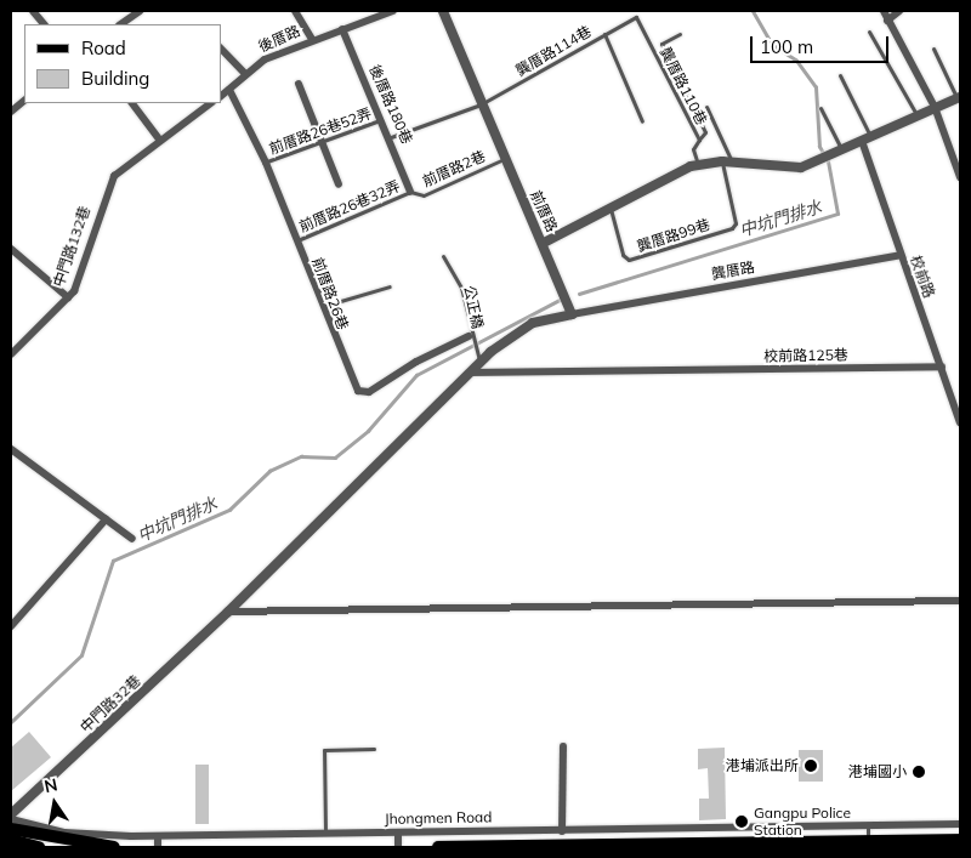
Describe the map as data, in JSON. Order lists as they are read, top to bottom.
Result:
{
  "streets": {
    "main road": ["Jhongmen Road"],
    "street": [
      "後厝路",
      "後厝路180巷",
      "前厝路",
      "中門路132巷",
      "龔厝路",
      "校前路",
      "前厝路26巷",
      "校前路125巷",
      "中門路32巷"
    ],
    "lane": [
      "龔厝路114巷",
      "龔厝路110巷",
      "前厝路26巷52弄",
      "前厝路2巷",
      "前厝路26巷32弄",
      "龔厝路99巷",
      "公正橋"
    ]
  },
  "crossings": [
    ["後厝路", "後厝路180巷"],
    ["後厝路", "前厝路26巷"],
    ["龔厝路114巷", "龔厝路110巷"],
    ["龔厝路114巷", "後厝路180巷"],
    ["龔厝路114巷", "前厝路"],
    ["後厝路180巷", "前厝路26巷52弄"],
    ["後厝路180巷", "前厝路2巷"],
    ["後厝路180巷", "前厝路26巷32弄"],
    ["前厝路26巷52弄", "前厝路26巷"],
    ["前厝路2巷", "前厝路26巷32弄"],
    ["前厝路2巷", "前厝路"],
    ["前厝路26巷32弄", "前厝路26巷"],
    ["前厝路", "龔厝路"],
    ["龔厝路", "校前路"],
    ["校前路", "校前路125巷"],
    ["前厝路26巷", "公正橋"]
  ],
  "water": ["中坑門排水"],
  "places": ["港埔派出所", "港埔國小", "Gangpu Police Station"],
  "legend": ["Road", "Building"],
  "scale_bar": "100 m",
  "north": "top"
}
